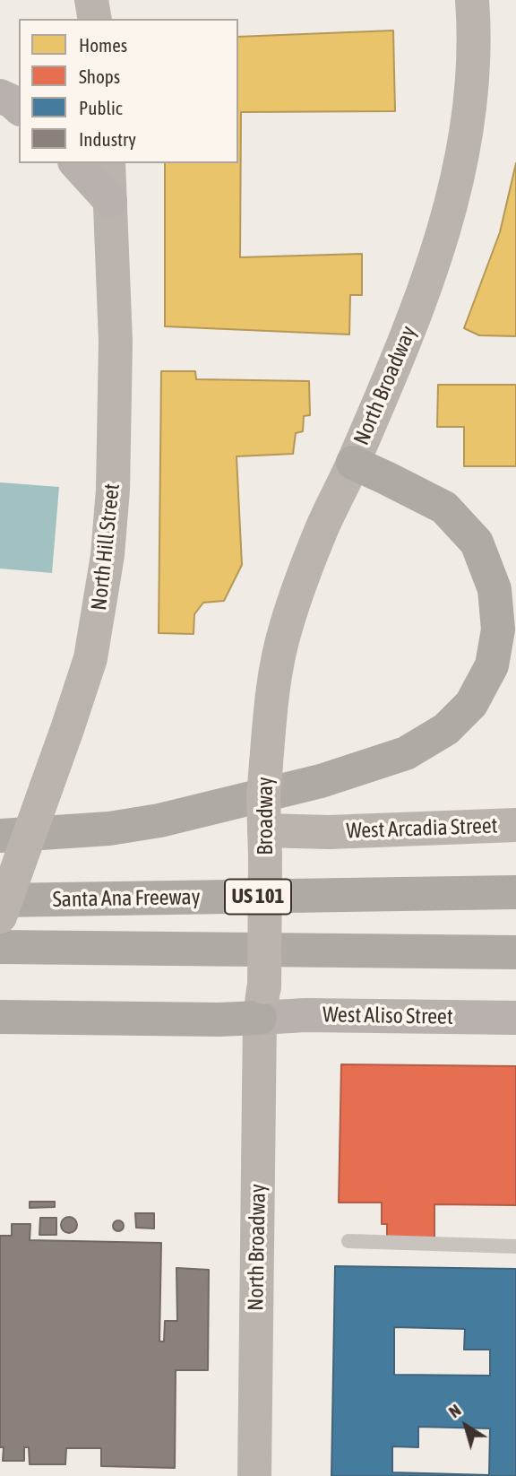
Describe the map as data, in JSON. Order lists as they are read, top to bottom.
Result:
{
  "streets": {
    "highway": ["US 101", "Santa Ana Freeway"],
    "main road": [
      "North Broadway",
      "North Hill Street",
      "Broadway",
      "West Arcadia Street",
      "West Aliso Street"
    ]
  },
  "crossings": [
    ["North Broadway", "Broadway"],
    ["North Broadway", "West Aliso Street"],
    ["Broadway", "West Arcadia Street"],
    ["Broadway", "West Aliso Street"]
  ],
  "legend": [
    "Homes",
    "Shops",
    "Public",
    "Industry"
  ],
  "north": "top left"
}
